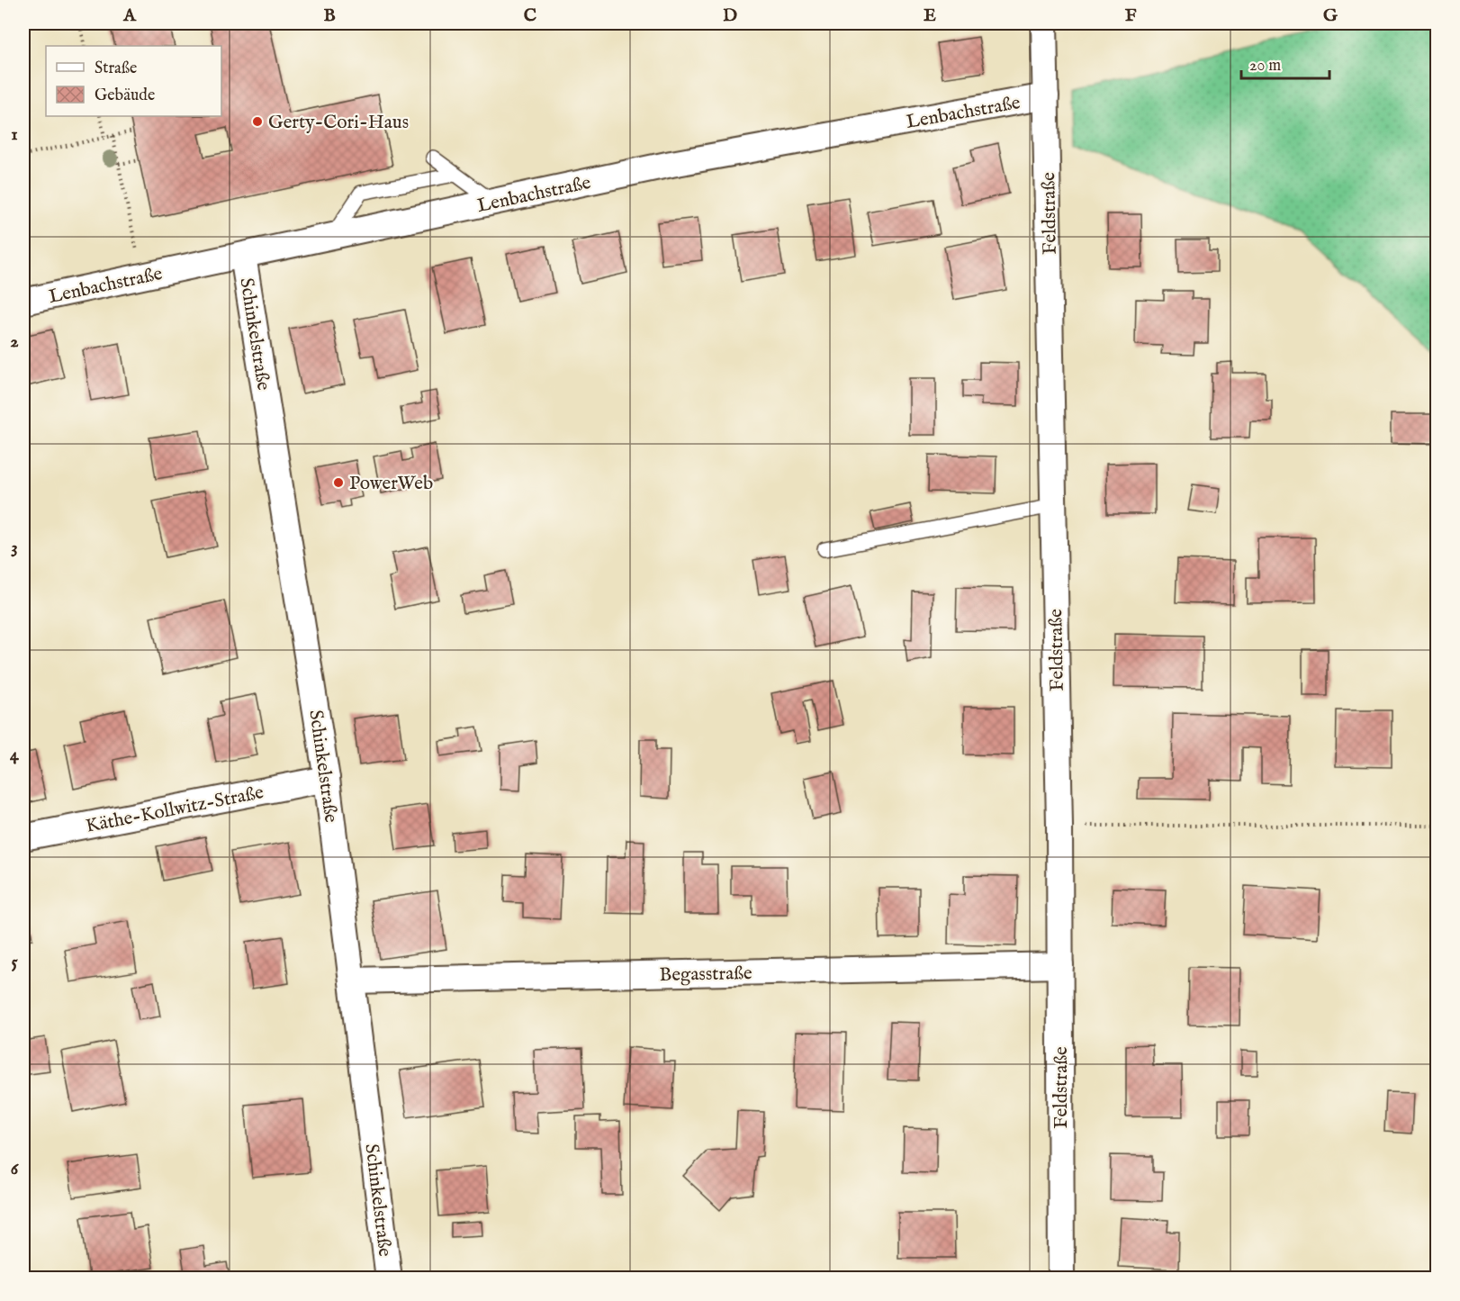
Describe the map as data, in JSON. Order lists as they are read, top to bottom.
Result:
{
  "streets": {
    "street": [
      "Lenbachstraße",
      "Feldstraße",
      "Schinkelstraße",
      "Käthe-Kollwitz-Straße",
      "Begasstraße"
    ]
  },
  "crossings": [
    ["Lenbachstraße", "Feldstraße"],
    ["Lenbachstraße", "Schinkelstraße"],
    ["Feldstraße", "Begasstraße"],
    ["Schinkelstraße", "Käthe-Kollwitz-Straße"],
    ["Schinkelstraße", "Begasstraße"]
  ],
  "places": ["Gerty-Cori-Haus", "PowerWeb"],
  "legend": ["Straße", "Gebäude"],
  "scale_bar": "20 m",
  "grid": {
    "columns": [
      "A",
      "B",
      "C",
      "D",
      "E",
      "F",
      "G"
    ],
    "rows": [
      "1",
      "2",
      "3",
      "4",
      "5",
      "6"
    ]
  }
}
